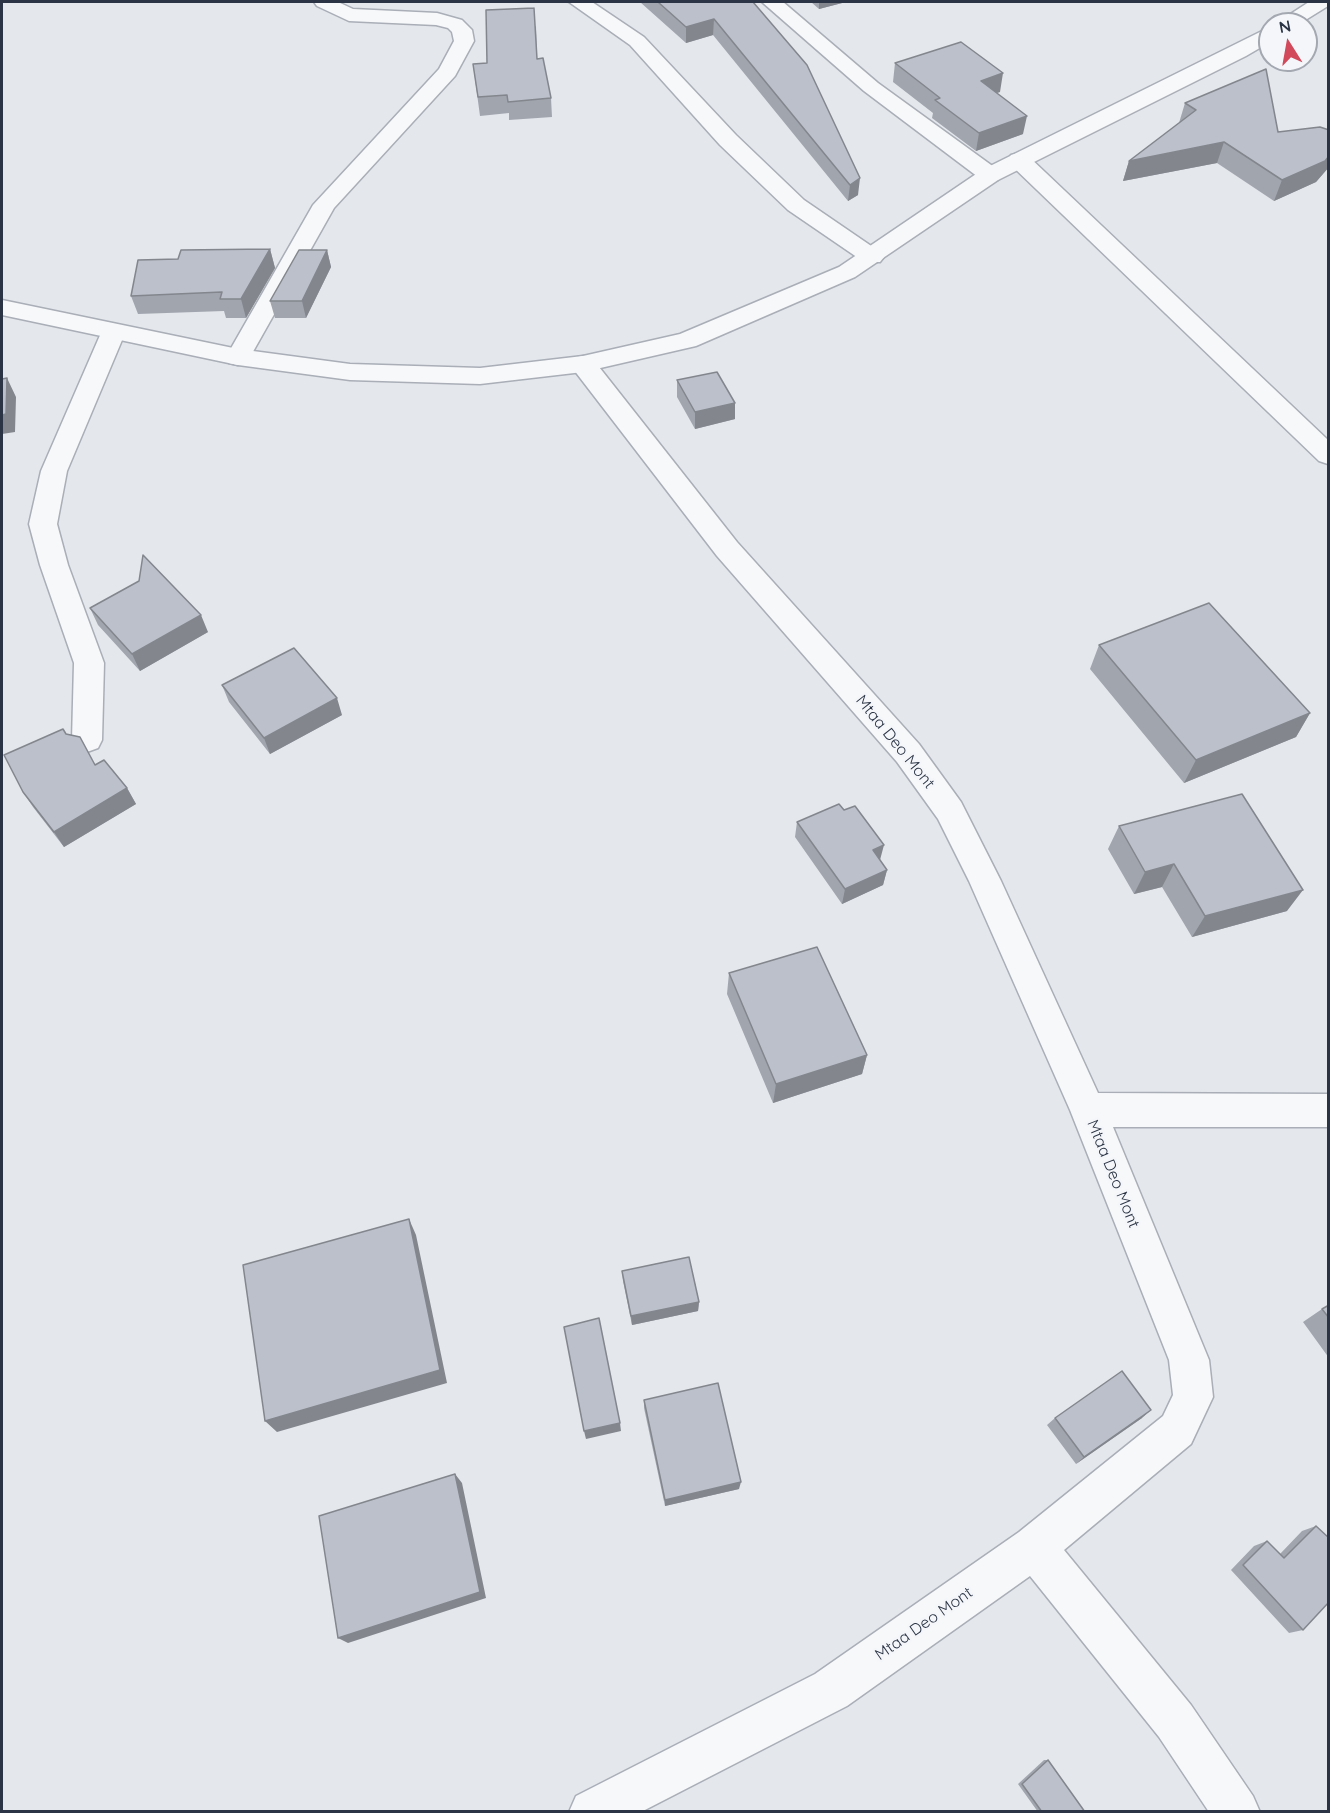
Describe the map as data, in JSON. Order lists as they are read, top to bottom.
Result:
{
  "streets": {
    "street": ["Mtaa Deo Mont"]
  },
  "north": "top"
}
